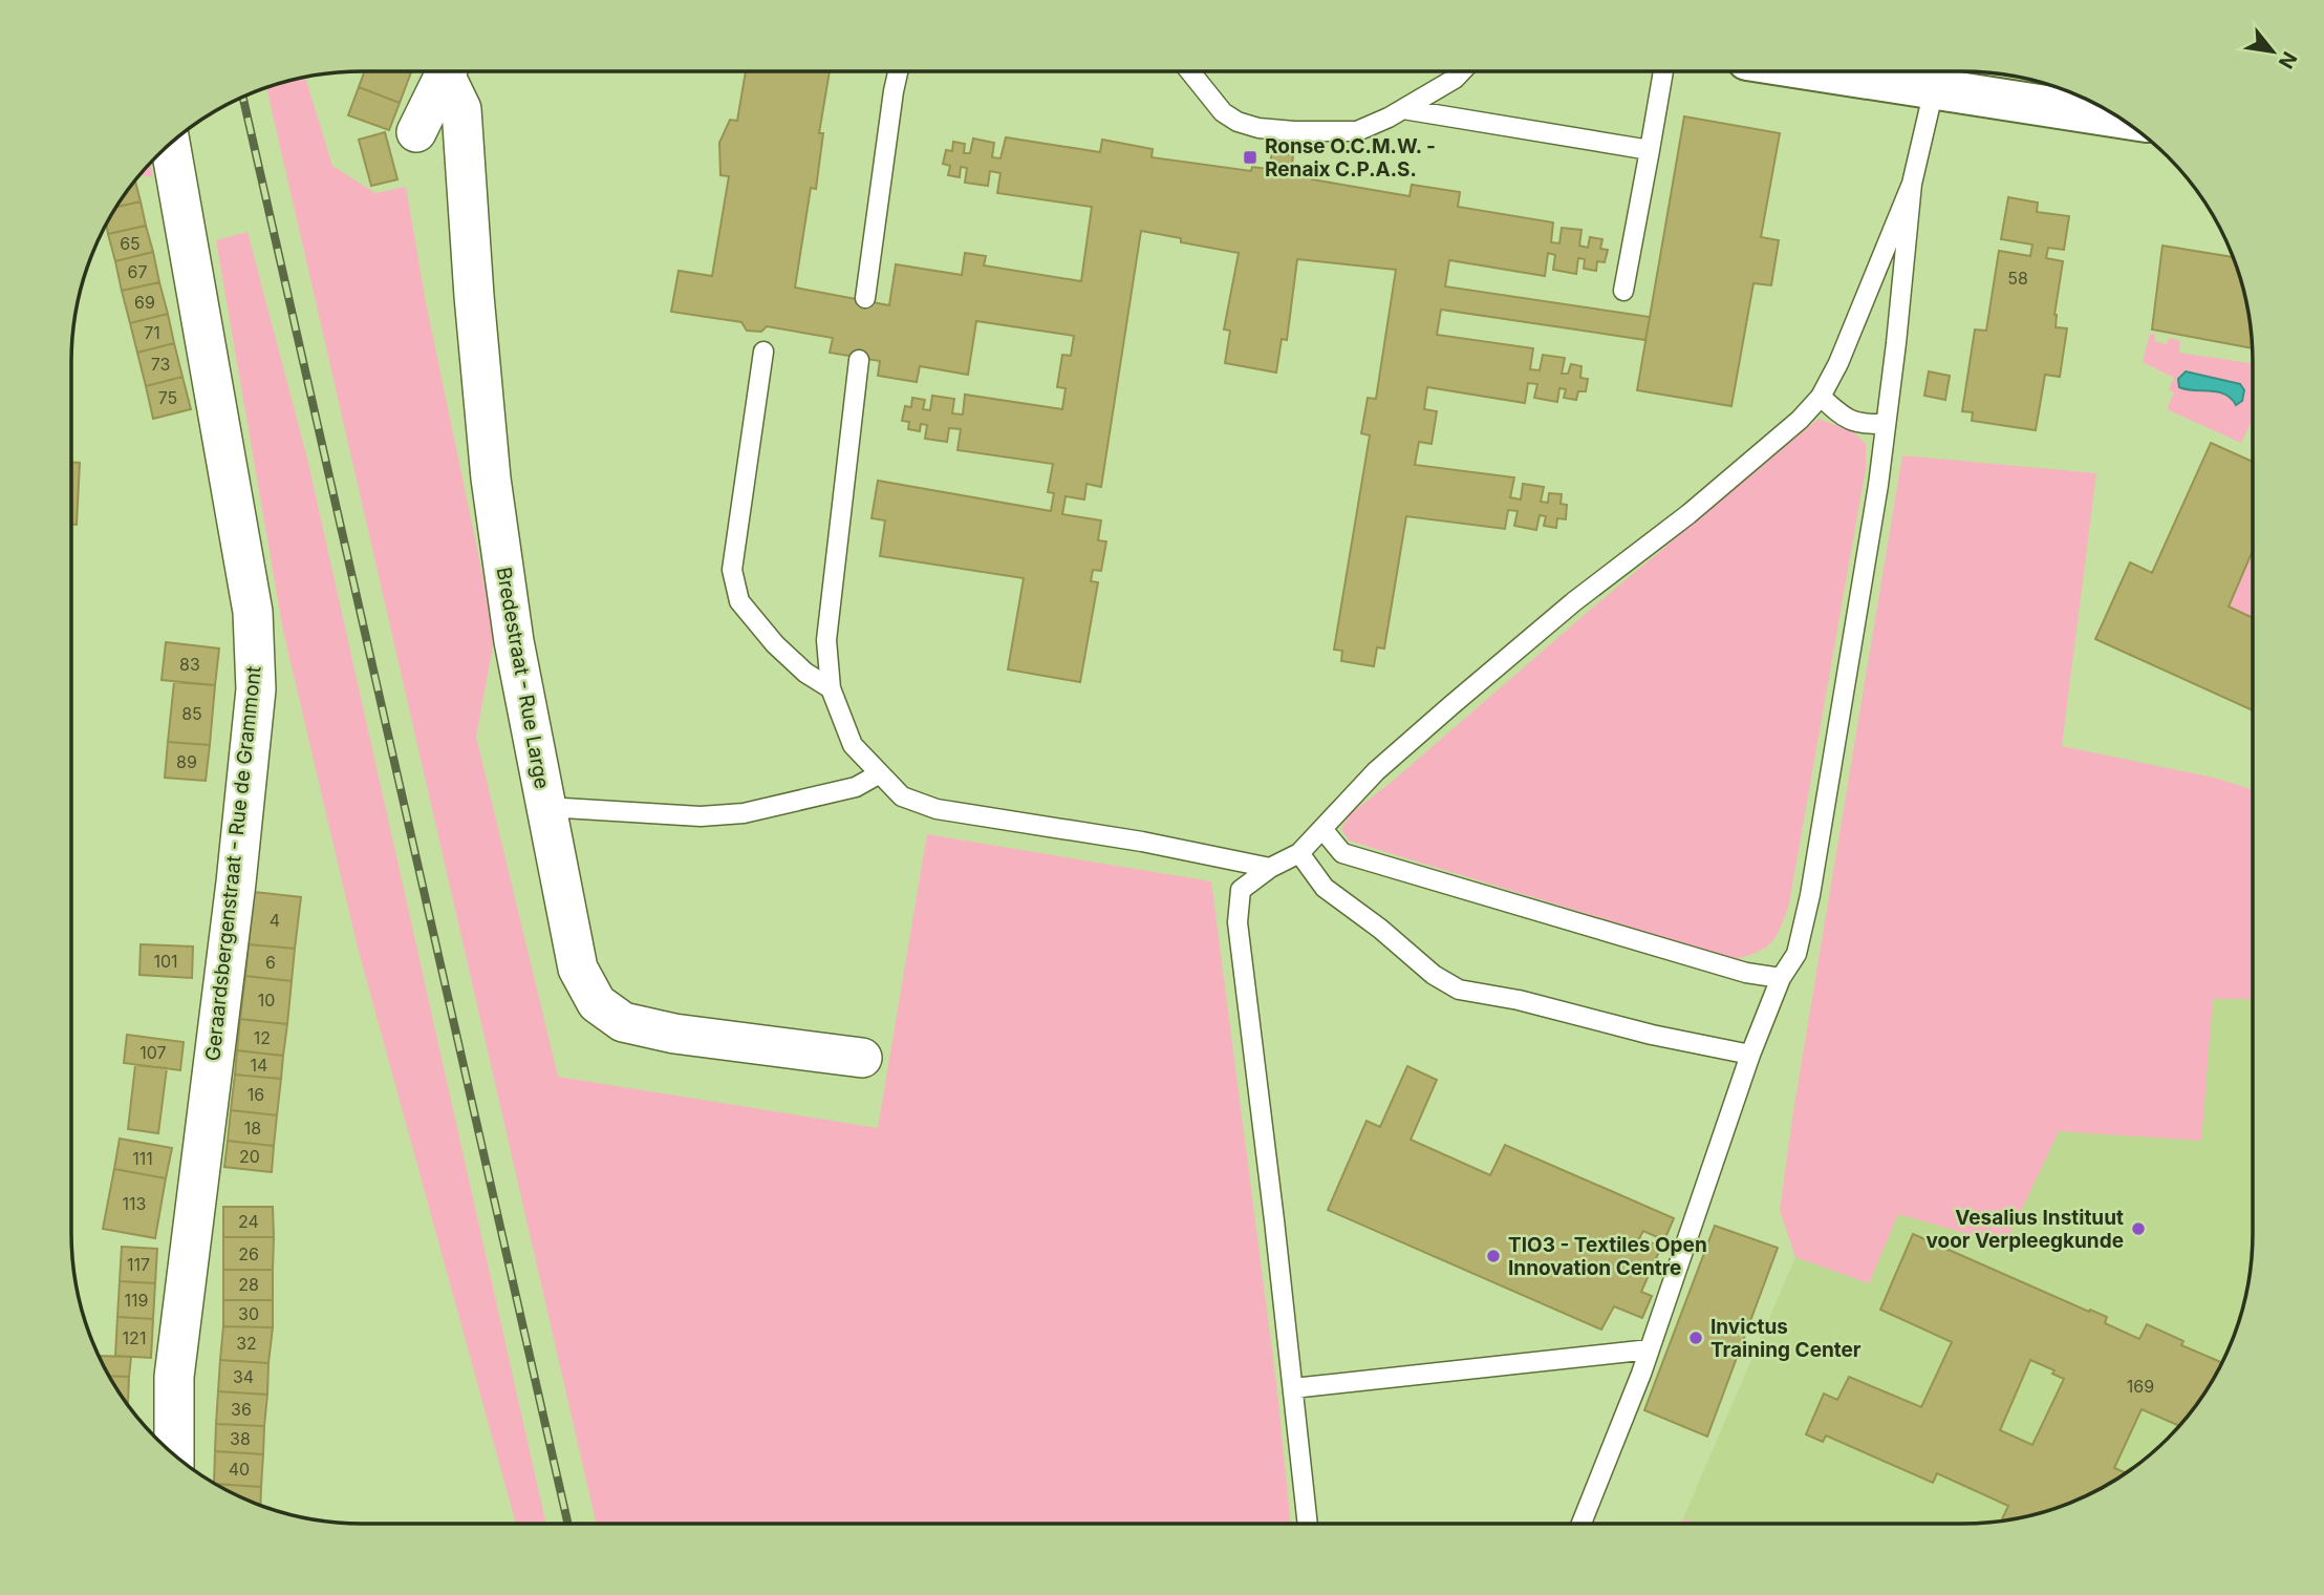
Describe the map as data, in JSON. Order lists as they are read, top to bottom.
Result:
{
  "streets": {
    "street": ["Bredestraat - Rue Large", "Geraardsbergenstraat - Rue de Grammont"]
  },
  "places": {
    "transit": ["Ronse O.C.M.W. - Renaix C.P.A.S."],
    "other": ["Vesalius Instituut voor Verpleegkunde", "TIO3 - Textiles Open Innovation Centre", "Invictus Training Center"]
  },
  "house_numbers": [
    "65",
    "67",
    "58",
    "69",
    "71",
    "73",
    "75",
    "83",
    "85",
    "89",
    "4",
    "101",
    "6",
    "10",
    "12",
    "107",
    "14",
    "16",
    "18",
    "20",
    "111",
    "113",
    "24",
    "26",
    "117",
    "28",
    "119",
    "30",
    "121",
    "32",
    "34",
    "169",
    "36",
    "38",
    "40"
  ],
  "north": "bottom right"
}
